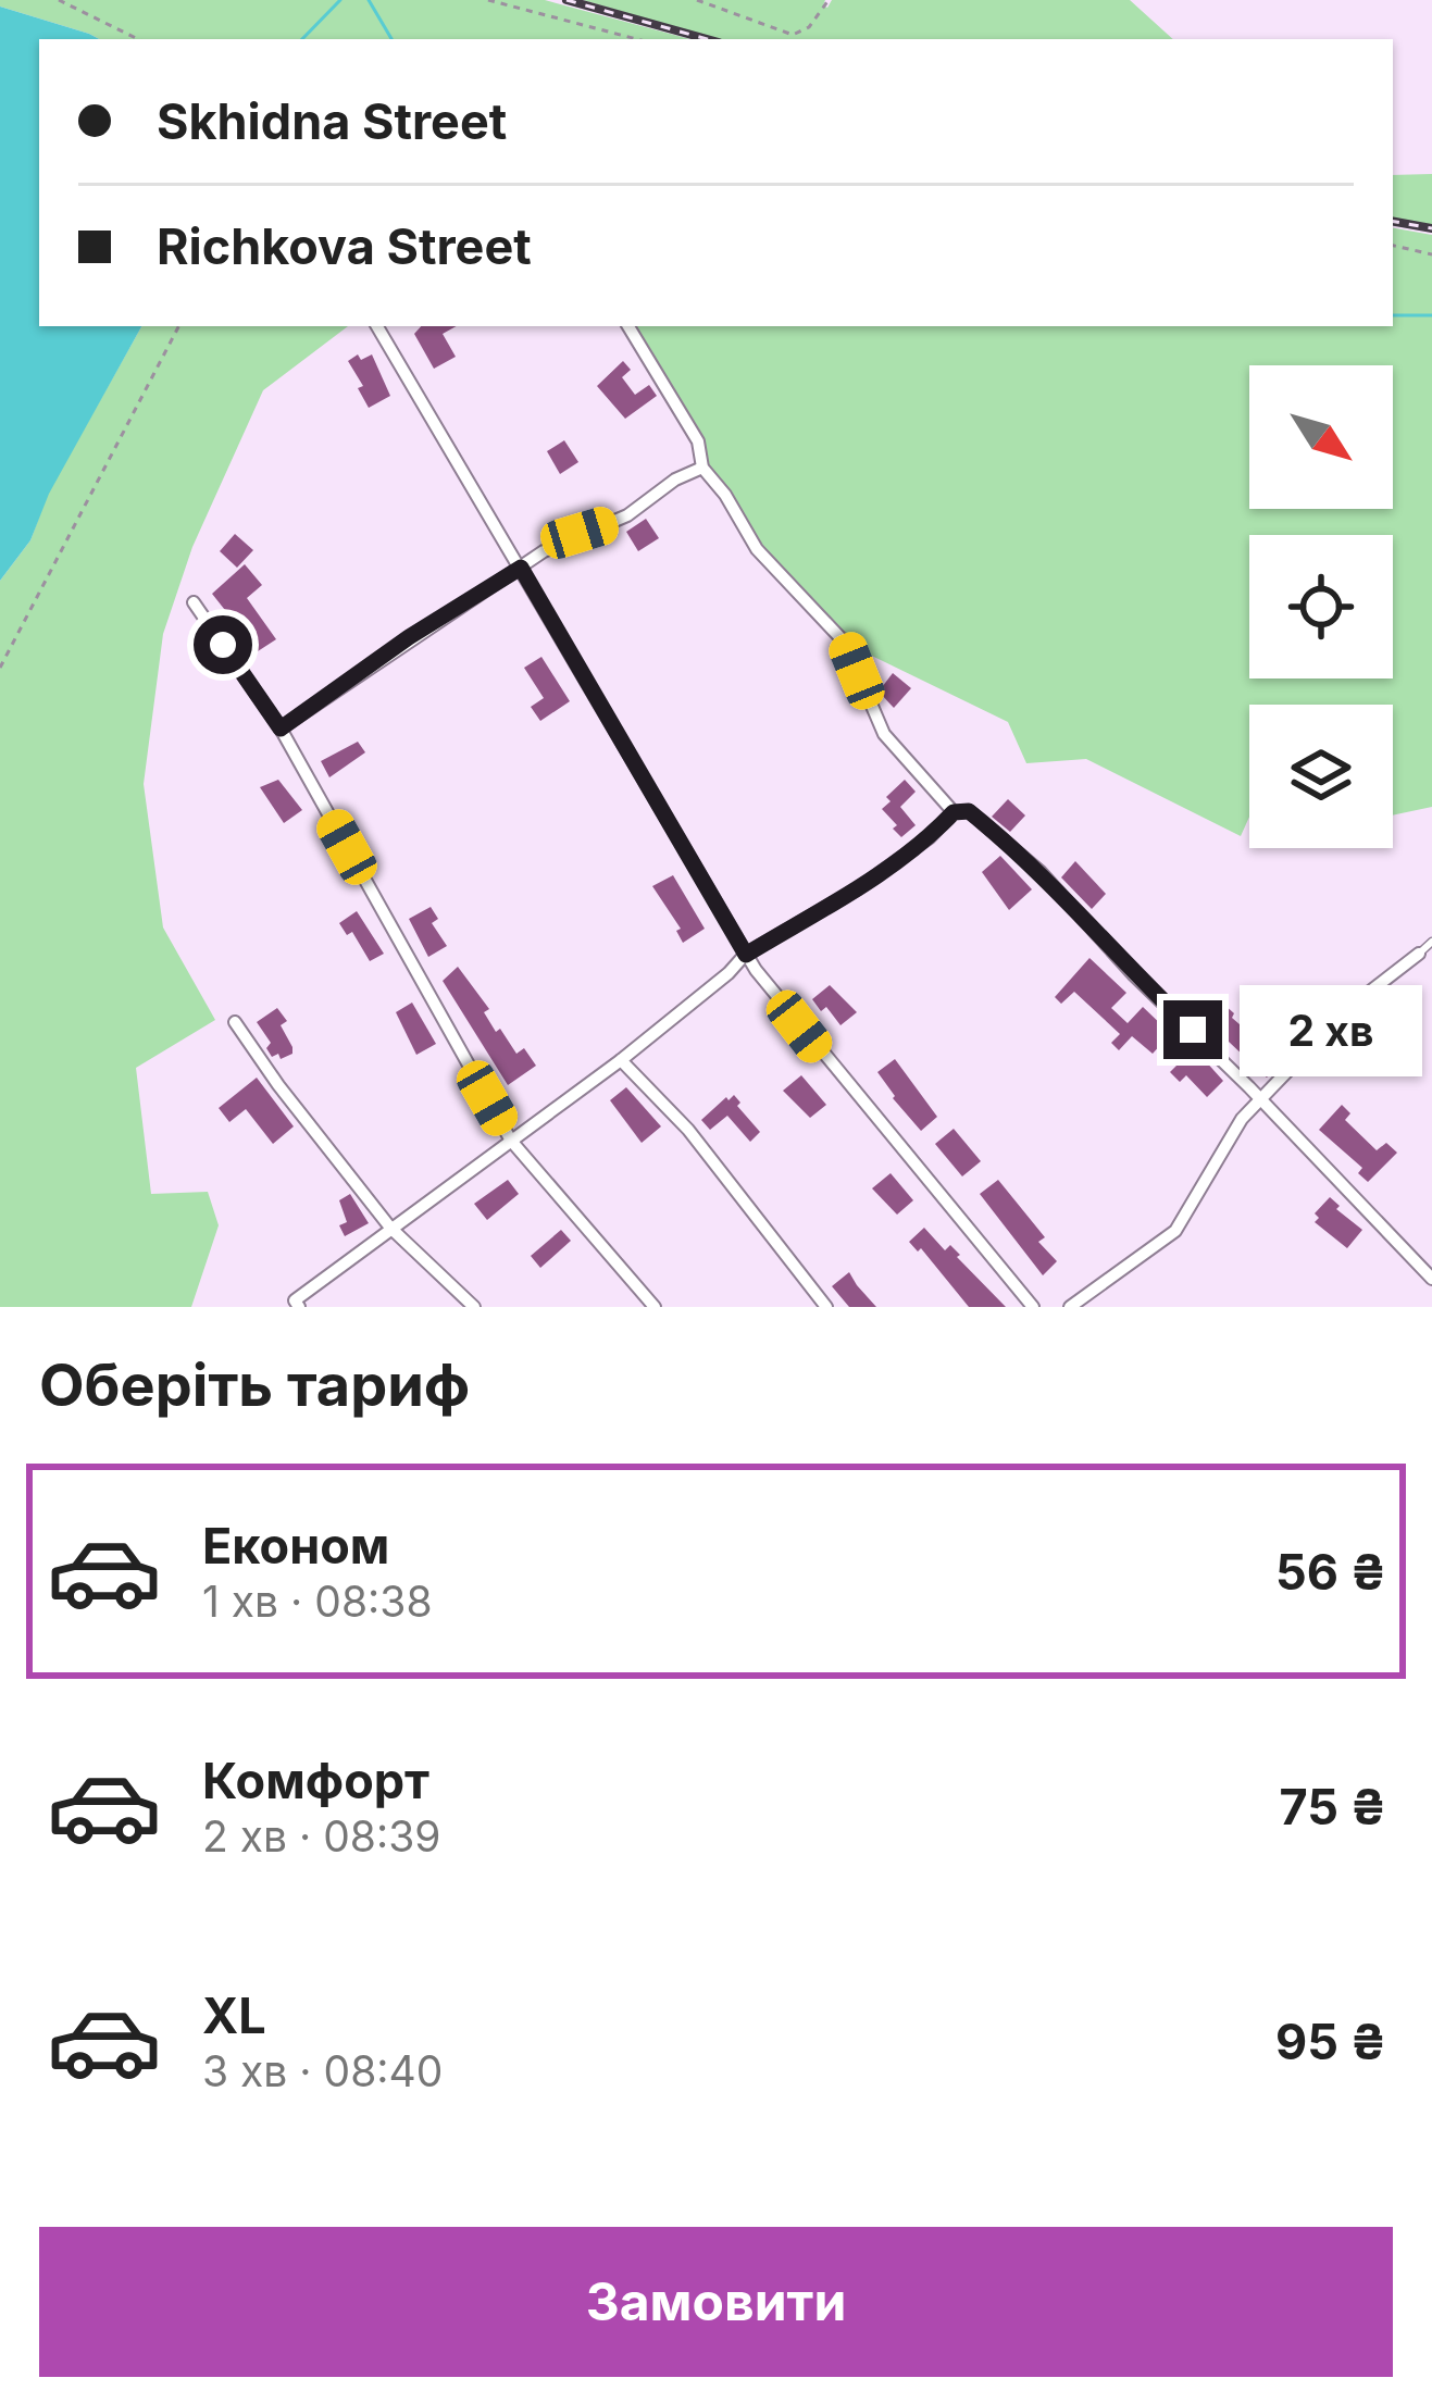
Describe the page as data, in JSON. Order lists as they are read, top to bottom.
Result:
{
  "north": "bottom right",
  "page": {
    "banner": ["Skhidna Street", "Richkova Street"],
    "bubble": "2 хв",
    "heading": "Оберіть тариф",
    "list": [
      {
        "name": "Економ",
        "note": "1 хв · 08:38",
        "value": "56 ₴"
      },
      {
        "name": "Комфорт",
        "note": "2 хв · 08:39",
        "value": "75 ₴"
      },
      {
        "name": "XL",
        "note": "3 хв · 08:40",
        "value": "95 ₴"
      }
    ],
    "buttons": "Замовити"
  }
}
